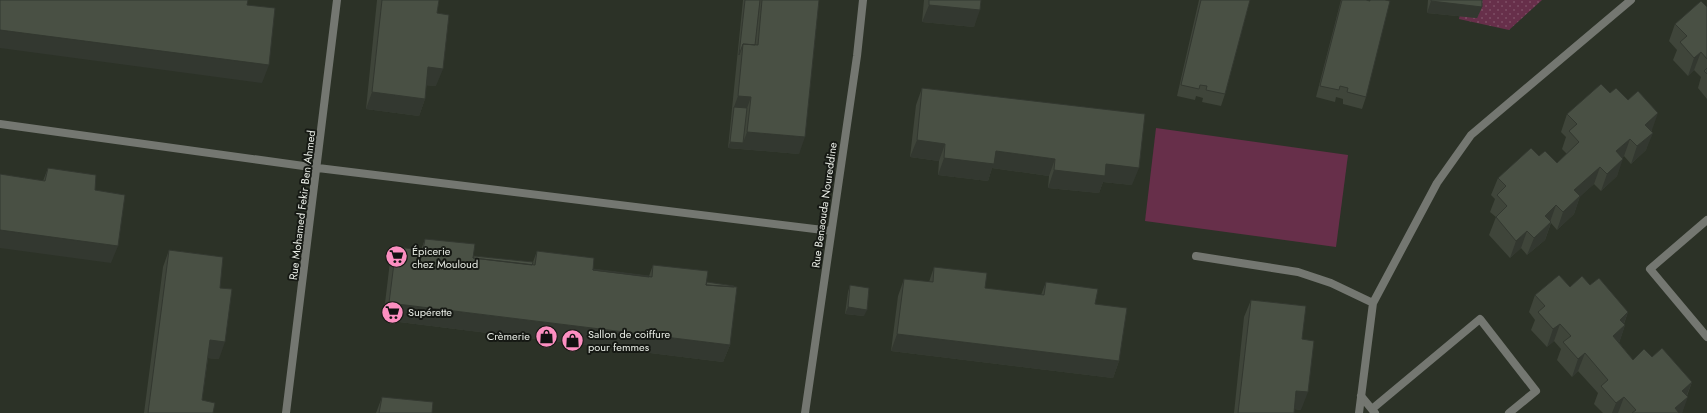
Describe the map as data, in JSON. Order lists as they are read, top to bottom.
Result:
{
  "streets": {
    "street": ["Rue Mohamed Fekir Ben Ahmed", "Rue Benaouda Noureddine"]
  },
  "places": {
    "supermarket": ["Épicerie chez Mouloud", "Supérette"],
    "shop": ["Crèmerie", "Sallon de coiffure pour femmes"]
  }
}
